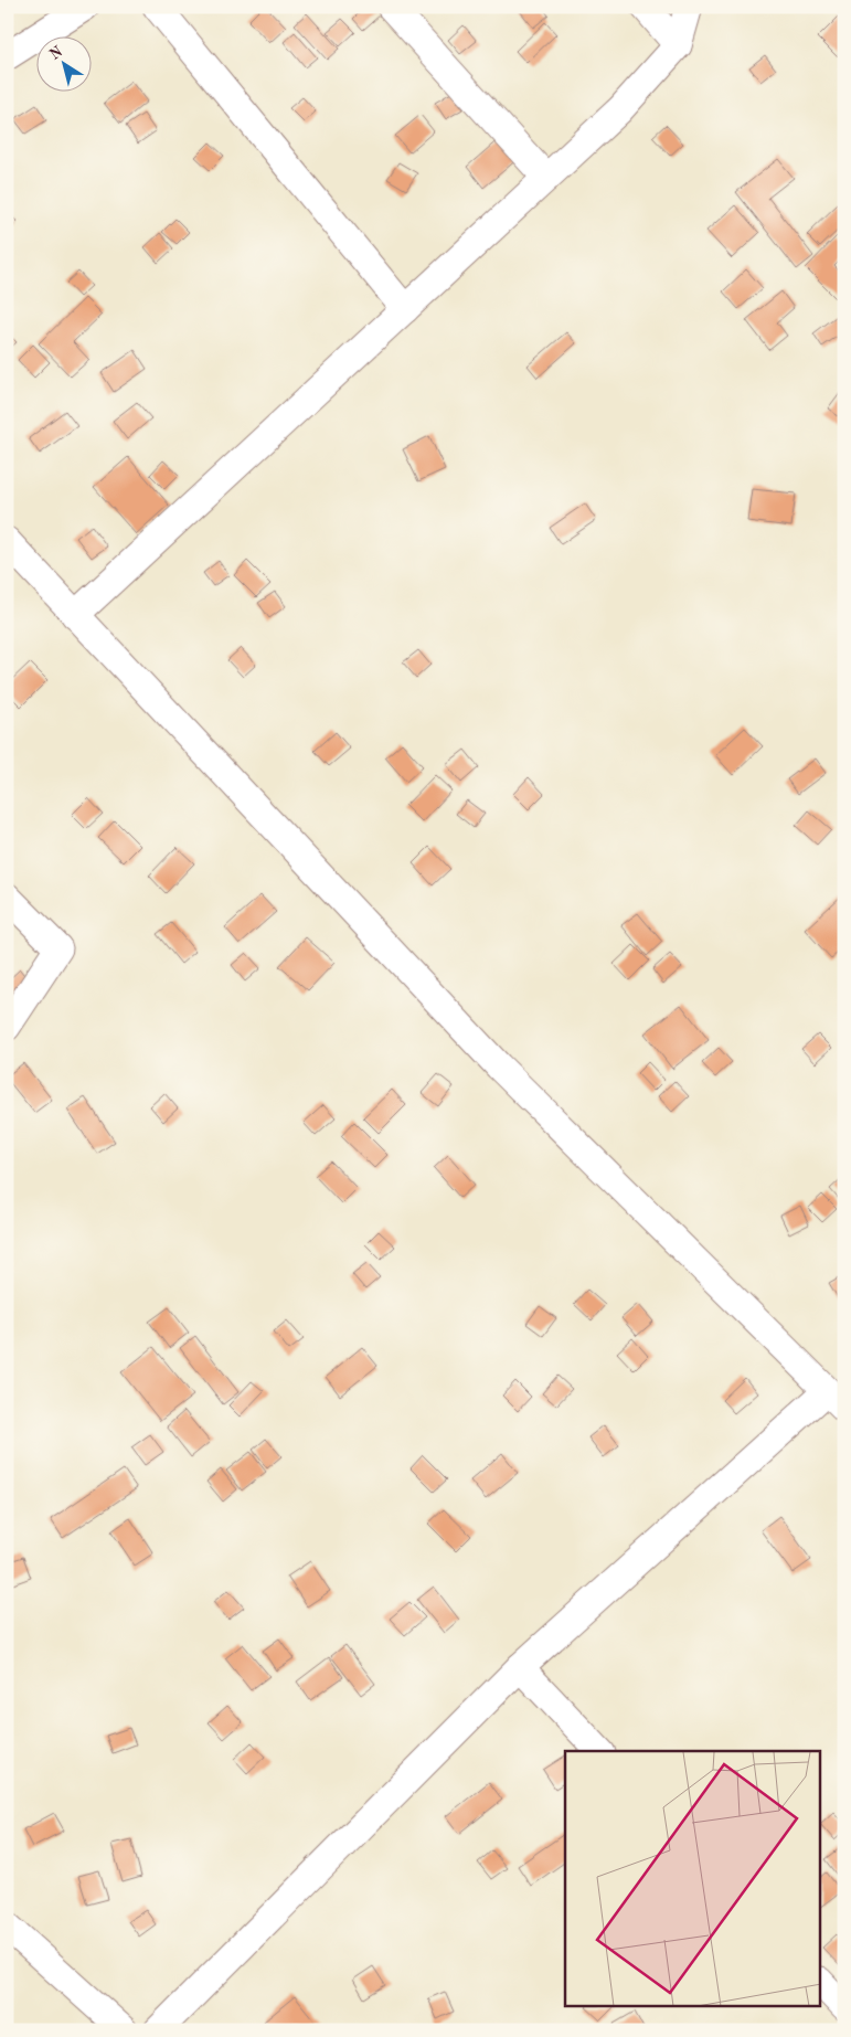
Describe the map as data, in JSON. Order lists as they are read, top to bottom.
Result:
{
  "north": "top left"
}
